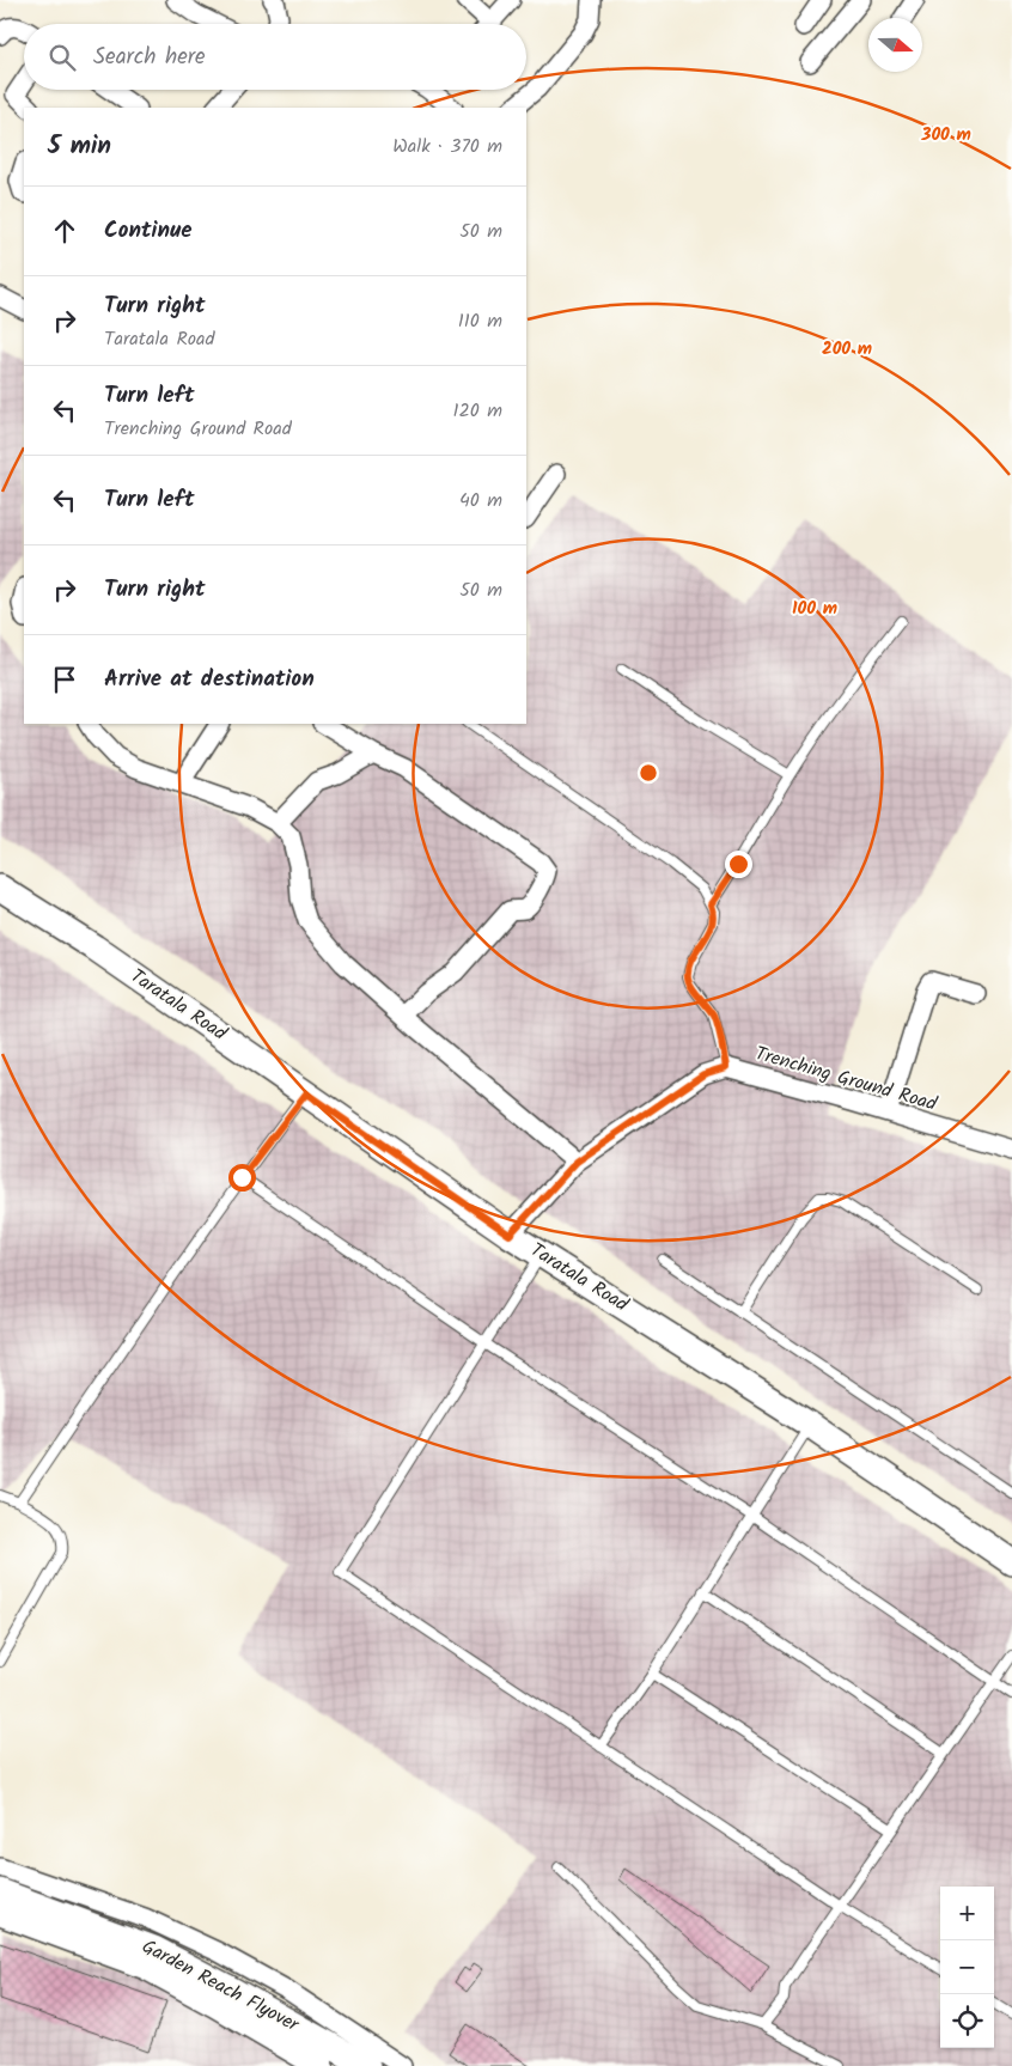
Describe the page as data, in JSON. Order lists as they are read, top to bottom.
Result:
{
  "streets": {
    "street": ["Taratala Road", "Trenching Ground Road", "Garden Reach Flyover"]
  },
  "crossings": [
    ["Taratala Road", "Trenching Ground Road"]
  ],
  "north": "right",
  "page": {
    "search": "Search here",
    "heading": ["5 min", "Walk · 370 m"],
    "list": [
      ["Continue", "50 m"],
      ["Turn right", "Taratala Road", "110 m"],
      ["Turn left", "Trenching Ground Road", "120 m"],
      ["Turn left", "40 m"],
      ["Turn right", "50 m"],
      "Arrive at destination"
    ],
    "map_buttons": ["+", "−"]
  },
  "rings": ["300 m", "200 m", "100 m"]
}
